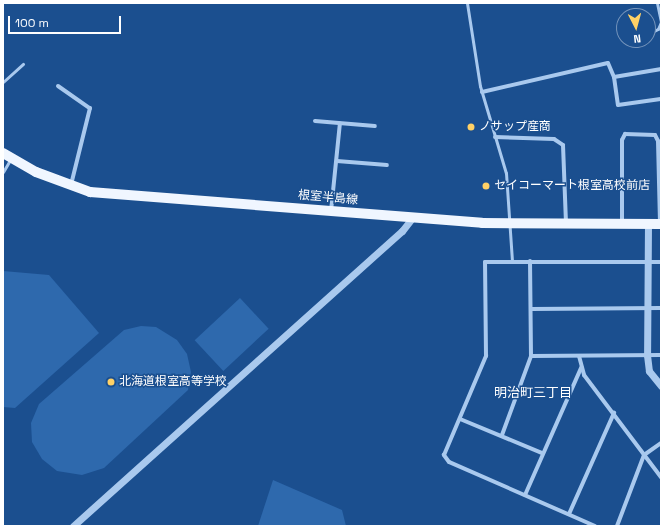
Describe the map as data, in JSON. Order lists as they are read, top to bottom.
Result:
{
  "streets": {
    "main road": ["根室半島線"]
  },
  "districts": ["明治町三丁目"],
  "places": ["ノサップ産商", "セイコーマート根室高校前店", "北海道根室高等学校"],
  "scale_bar": "100 m",
  "north": "bottom"
}
